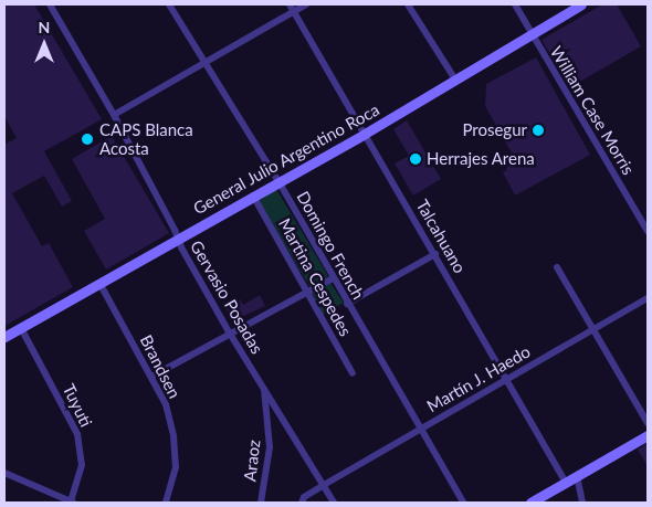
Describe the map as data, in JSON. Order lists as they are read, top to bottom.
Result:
{
  "streets": {
    "street": [
      "William Case Morris",
      "General Julio Argentino Roca",
      "Talcahuano",
      "Domingo French",
      "Martina Cespedes",
      "Gervasio Posadas",
      "Brandsen",
      "Martín J. Haedo",
      "Tuyuti",
      "Araoz"
    ]
  },
  "crossings": [
    ["William Case Morris", "General Julio Argentino Roca"],
    ["General Julio Argentino Roca", "Talcahuano"],
    ["General Julio Argentino Roca", "Domingo French"],
    ["General Julio Argentino Roca", "Martina Cespedes"],
    ["General Julio Argentino Roca", "Gervasio Posadas"],
    ["General Julio Argentino Roca", "Brandsen"],
    ["General Julio Argentino Roca", "Tuyuti"],
    ["Talcahuano", "Martín J. Haedo"],
    ["Domingo French", "Martín J. Haedo"],
    ["Gervasio Posadas", "Martín J. Haedo"],
    ["Gervasio Posadas", "Araoz"]
  ],
  "places": ["Prosegur", "CAPS Blanca Acosta", "Herrajes Arena"],
  "north": "top"
}
